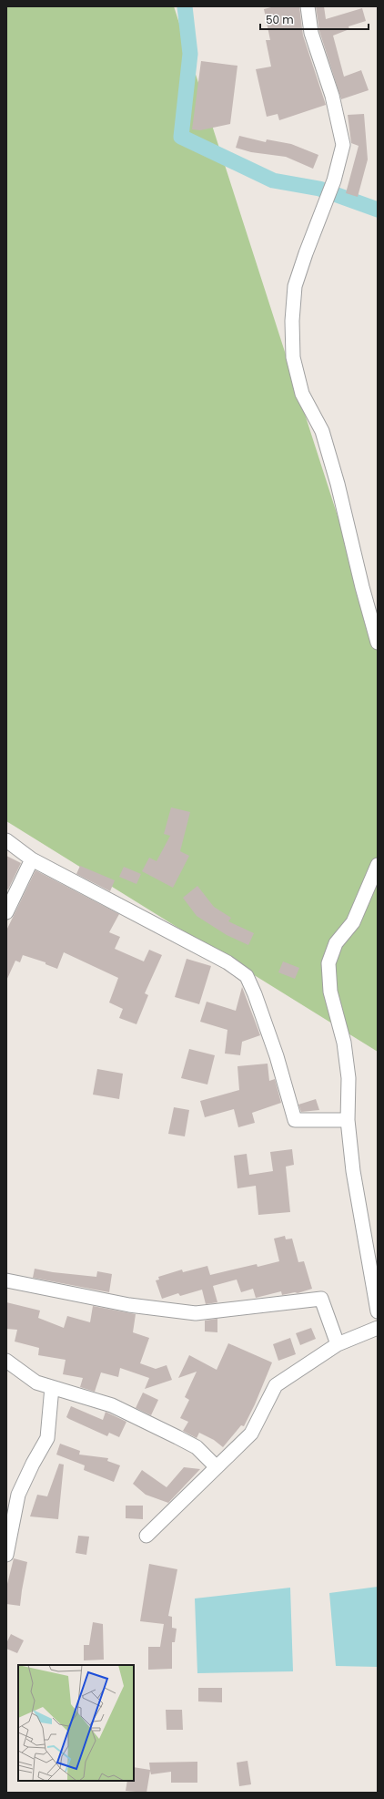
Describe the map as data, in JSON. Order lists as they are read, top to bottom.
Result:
{
  "scale_bar": "50 m"
}
